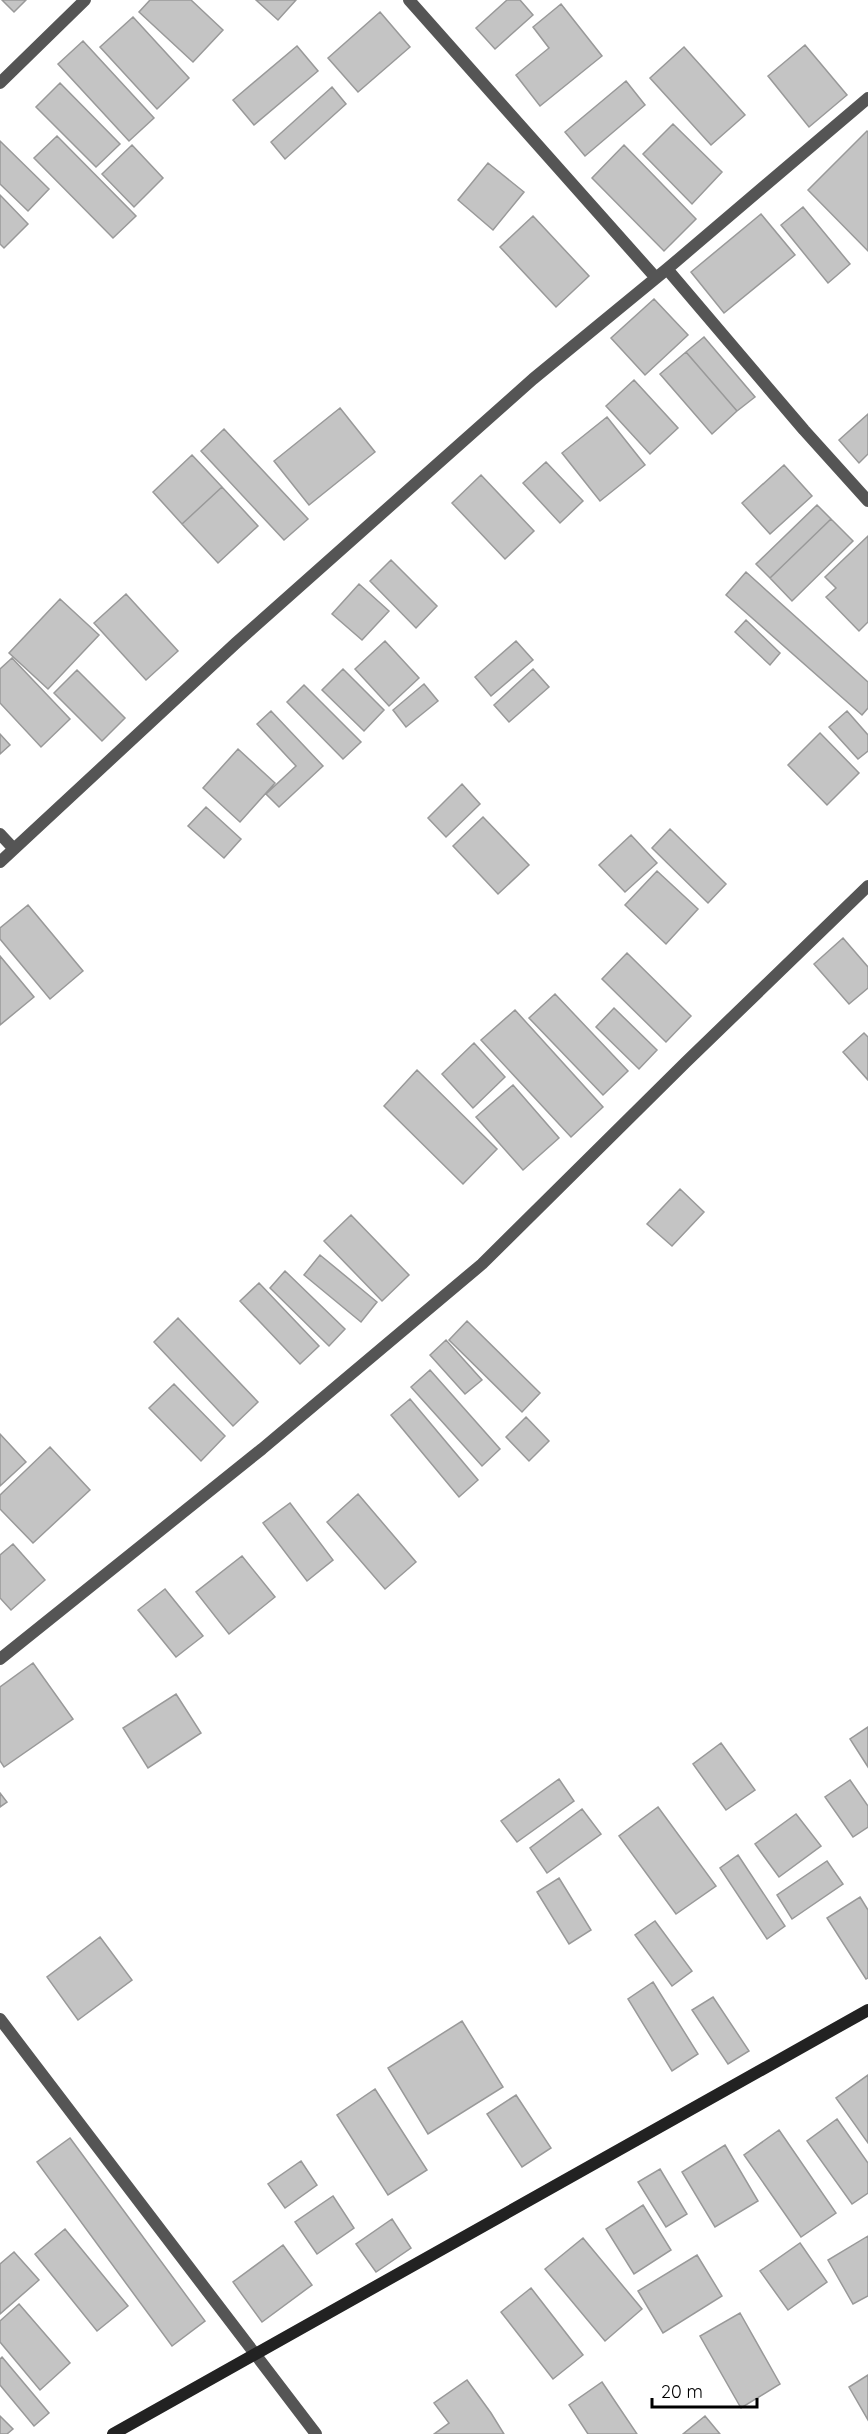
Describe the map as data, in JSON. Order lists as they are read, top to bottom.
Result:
{
  "scale_bar": "20 m"
}
